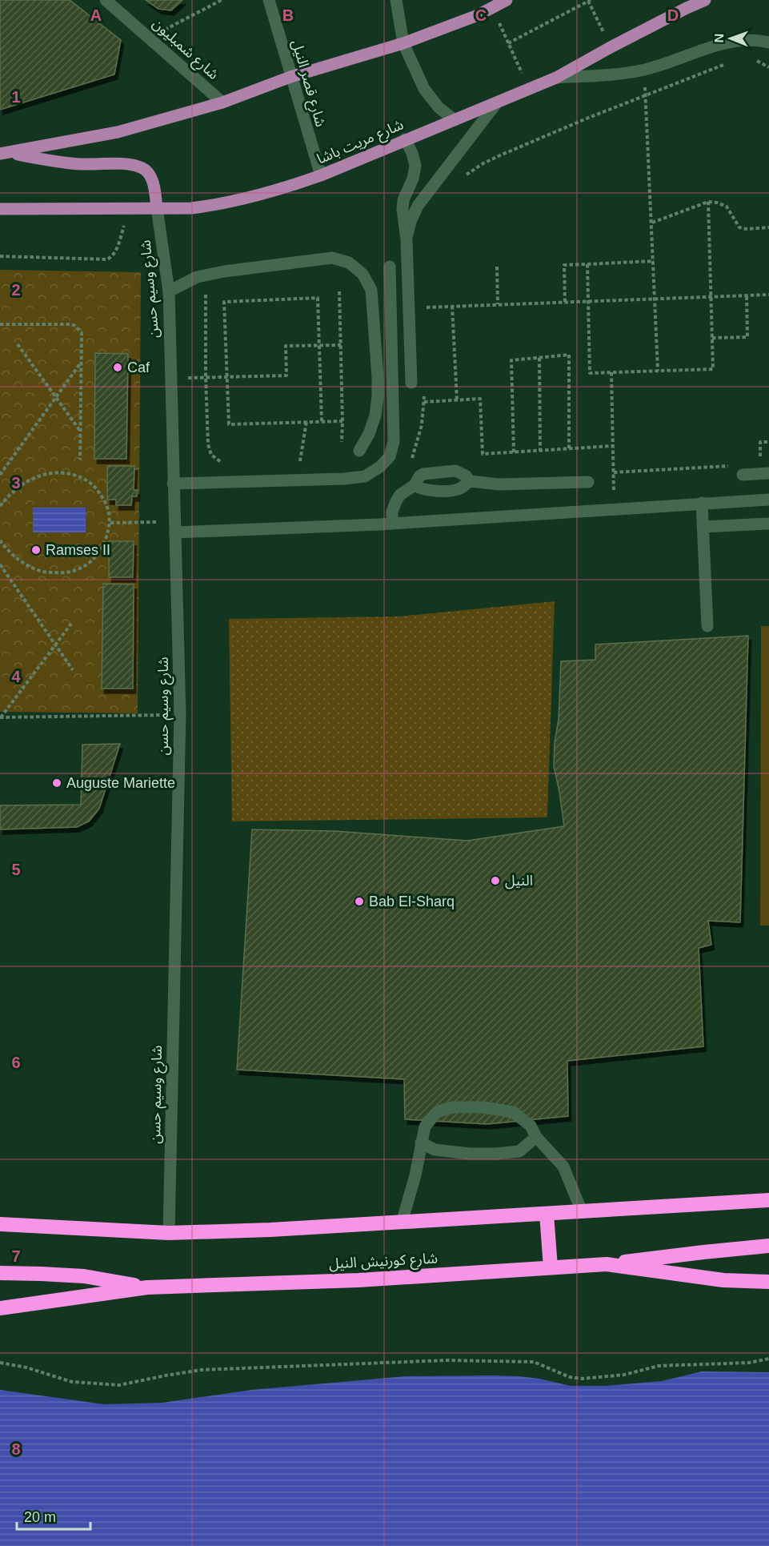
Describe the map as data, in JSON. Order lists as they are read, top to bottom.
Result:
{
  "streets": {
    "highway": ["شارع كورنيش النيل"],
    "main road": ["شارع مريت باشا"],
    "street": ["شارع شمبليون", "شارع قصر النيل", "شارع وسيم حسن"]
  },
  "crossings": [
    ["شارع قصر النيل", "شارع مريت باشا"],
    ["شارع مريت باشا", "شارع وسيم حسن"]
  ],
  "places": [
    "Caf",
    "Ramses II",
    "Auguste Mariette",
    "النيل",
    "Bab El-Sharq"
  ],
  "scale_bar": "20 m",
  "north": "left",
  "grid": {
    "columns": [
      "A",
      "B",
      "C",
      "D"
    ],
    "rows": [
      "1",
      "2",
      "3",
      "4",
      "5",
      "6",
      "7",
      "8"
    ]
  }
}
